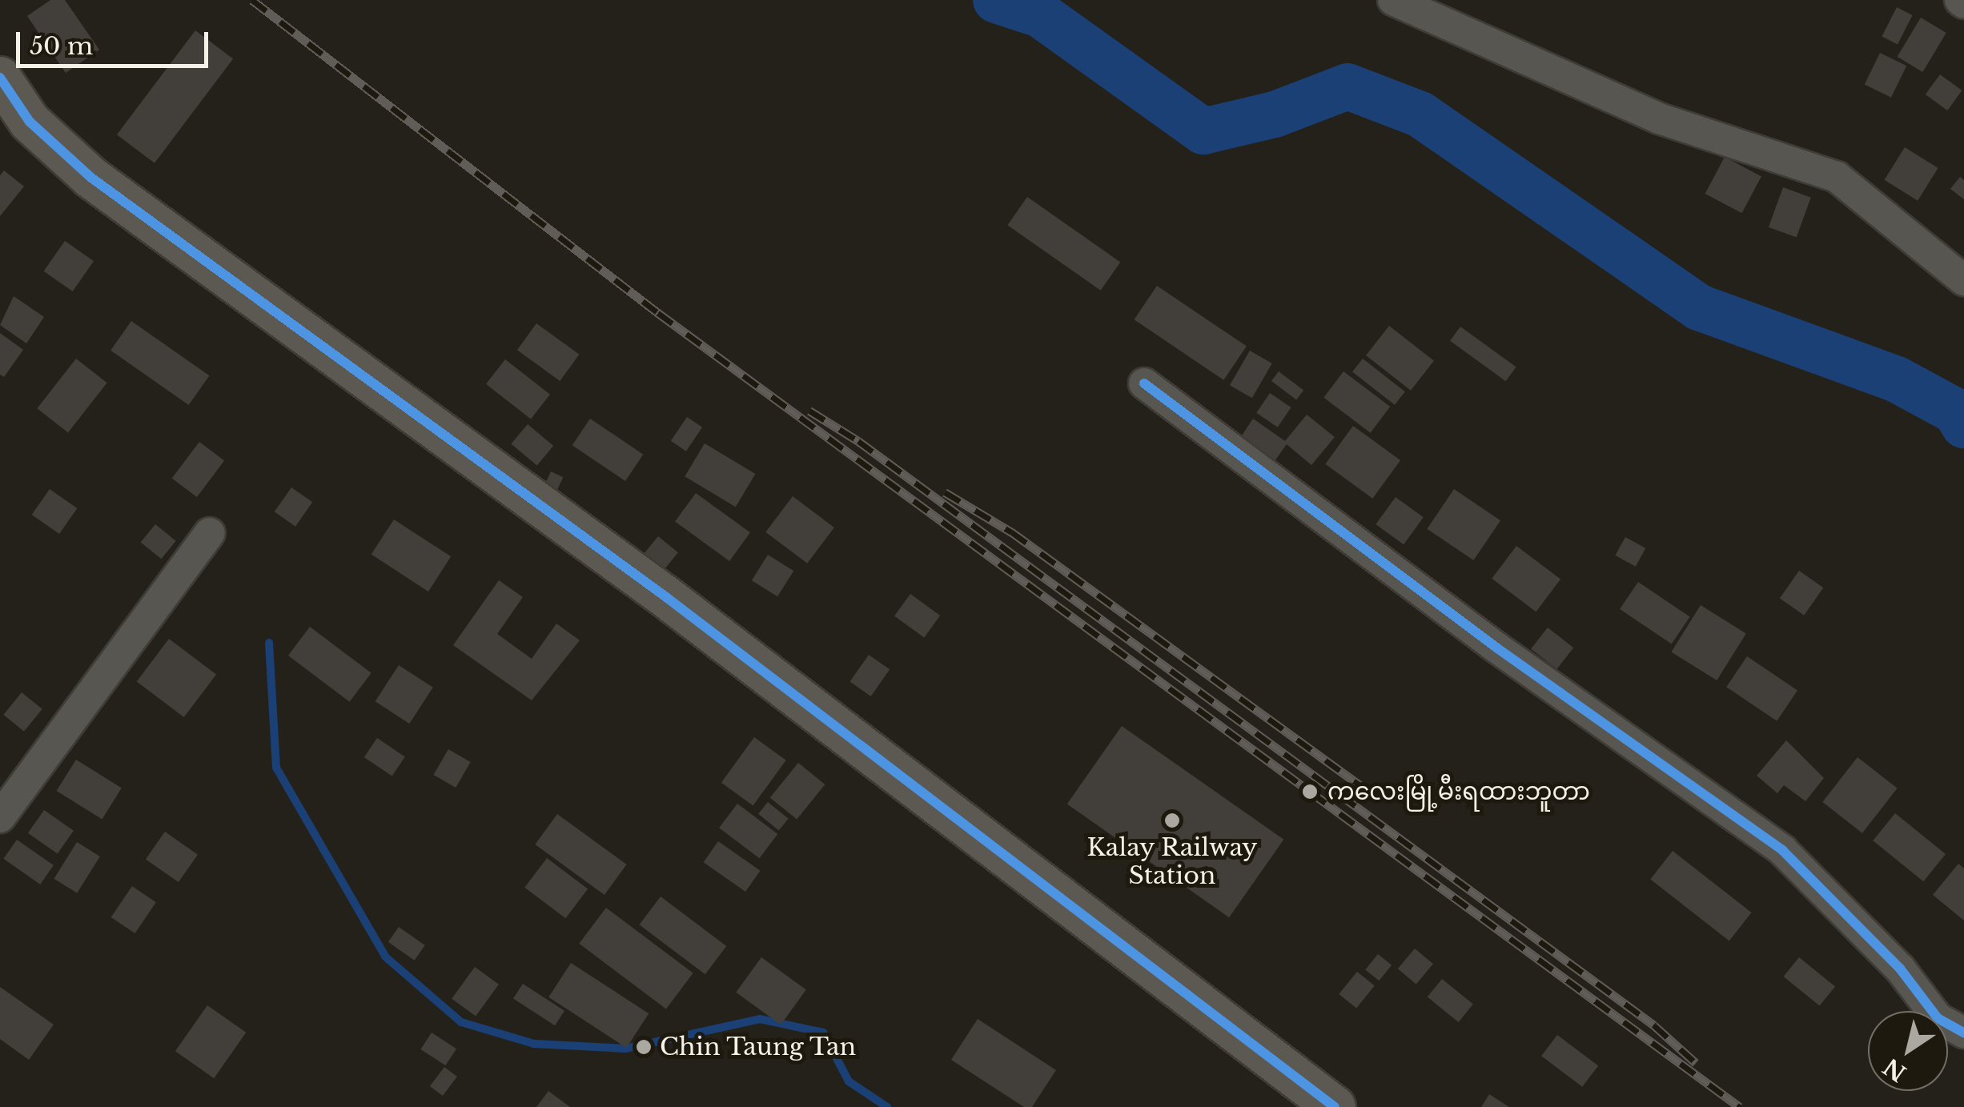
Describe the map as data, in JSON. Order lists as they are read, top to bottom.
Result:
{
  "places": ["ကလေးမြို့မီးရထားဘူတာ", "Kalay Railway Station", "Chin Taung Tan"],
  "scale_bar": "50 m",
  "north": "bottom left"
}
